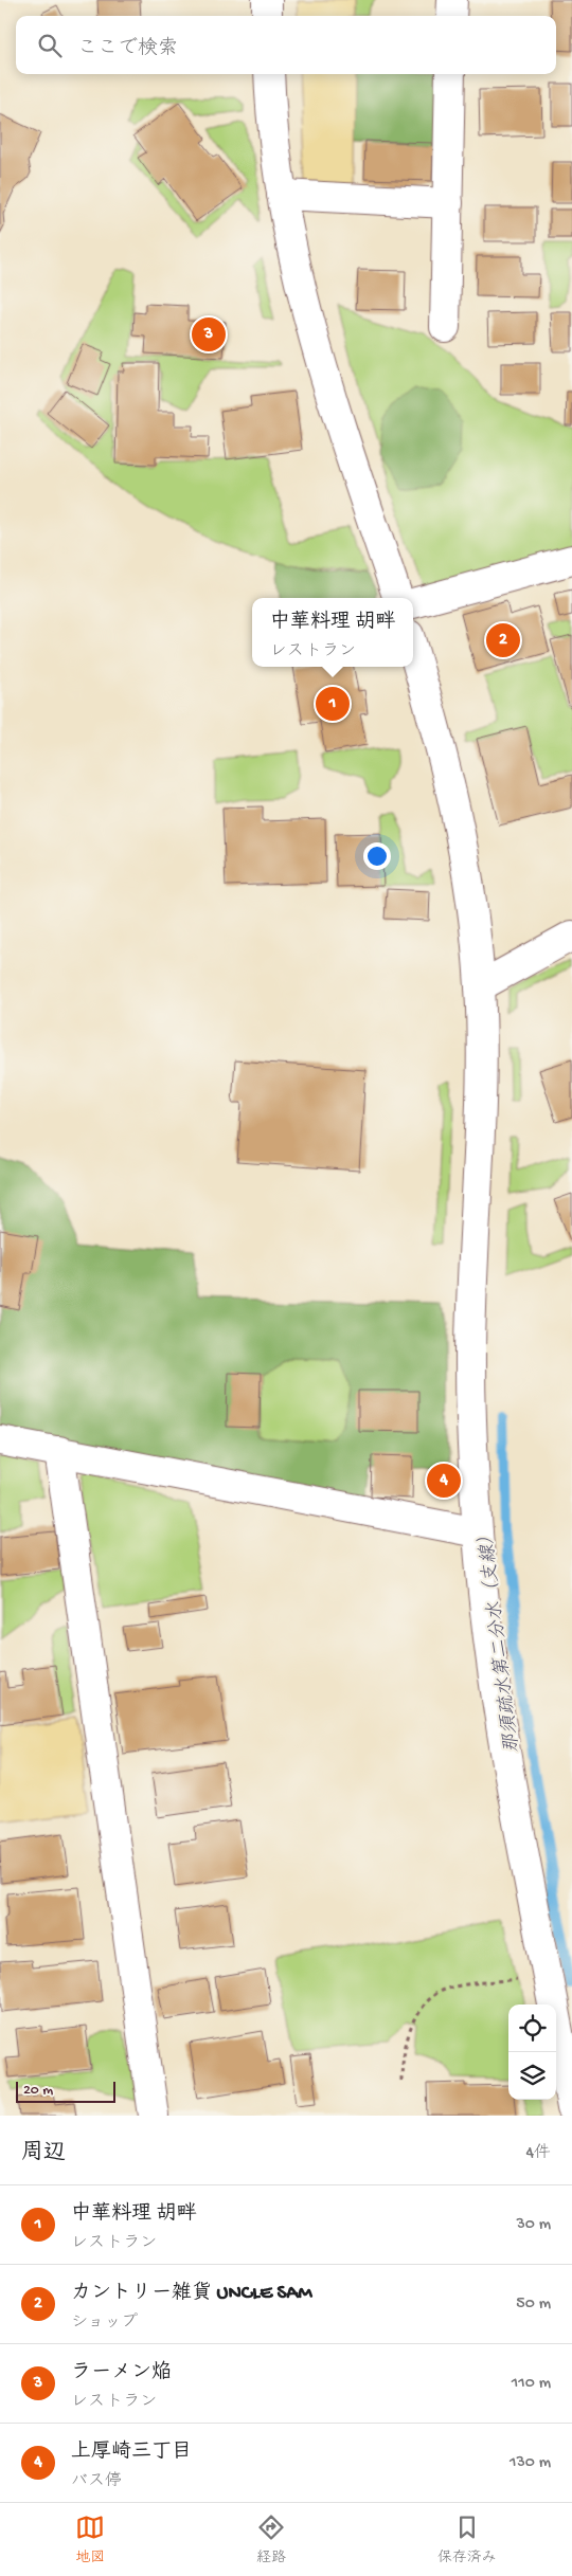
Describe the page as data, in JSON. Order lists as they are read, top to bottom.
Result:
{
  "water": ["那須疏水第二分水（支線）"],
  "scale_bar": "20 m",
  "page": {
    "search": "ここで検索",
    "pins": [
      "3",
      "2",
      "1",
      "4"
    ],
    "popup": ["中華料理 胡畔", "レストラン"],
    "scale": "20 m",
    "heading": ["周辺", "4件"],
    "list": [
      {
        "mark": "1",
        "name": "中華料理 胡畔",
        "note": "レストラン",
        "value": "30 m"
      },
      {
        "mark": "2",
        "name": "カントリー雑貨 UNCLE SAM",
        "note": "ショップ",
        "value": "50 m"
      },
      {
        "mark": "3",
        "name": "ラーメン焔",
        "note": "レストラン",
        "value": "110 m"
      },
      {
        "mark": "4",
        "name": "上厚崎三丁目",
        "note": "バス停",
        "value": "130 m"
      }
    ],
    "nav": ["地図", "経路", "保存済み"]
  }
}
